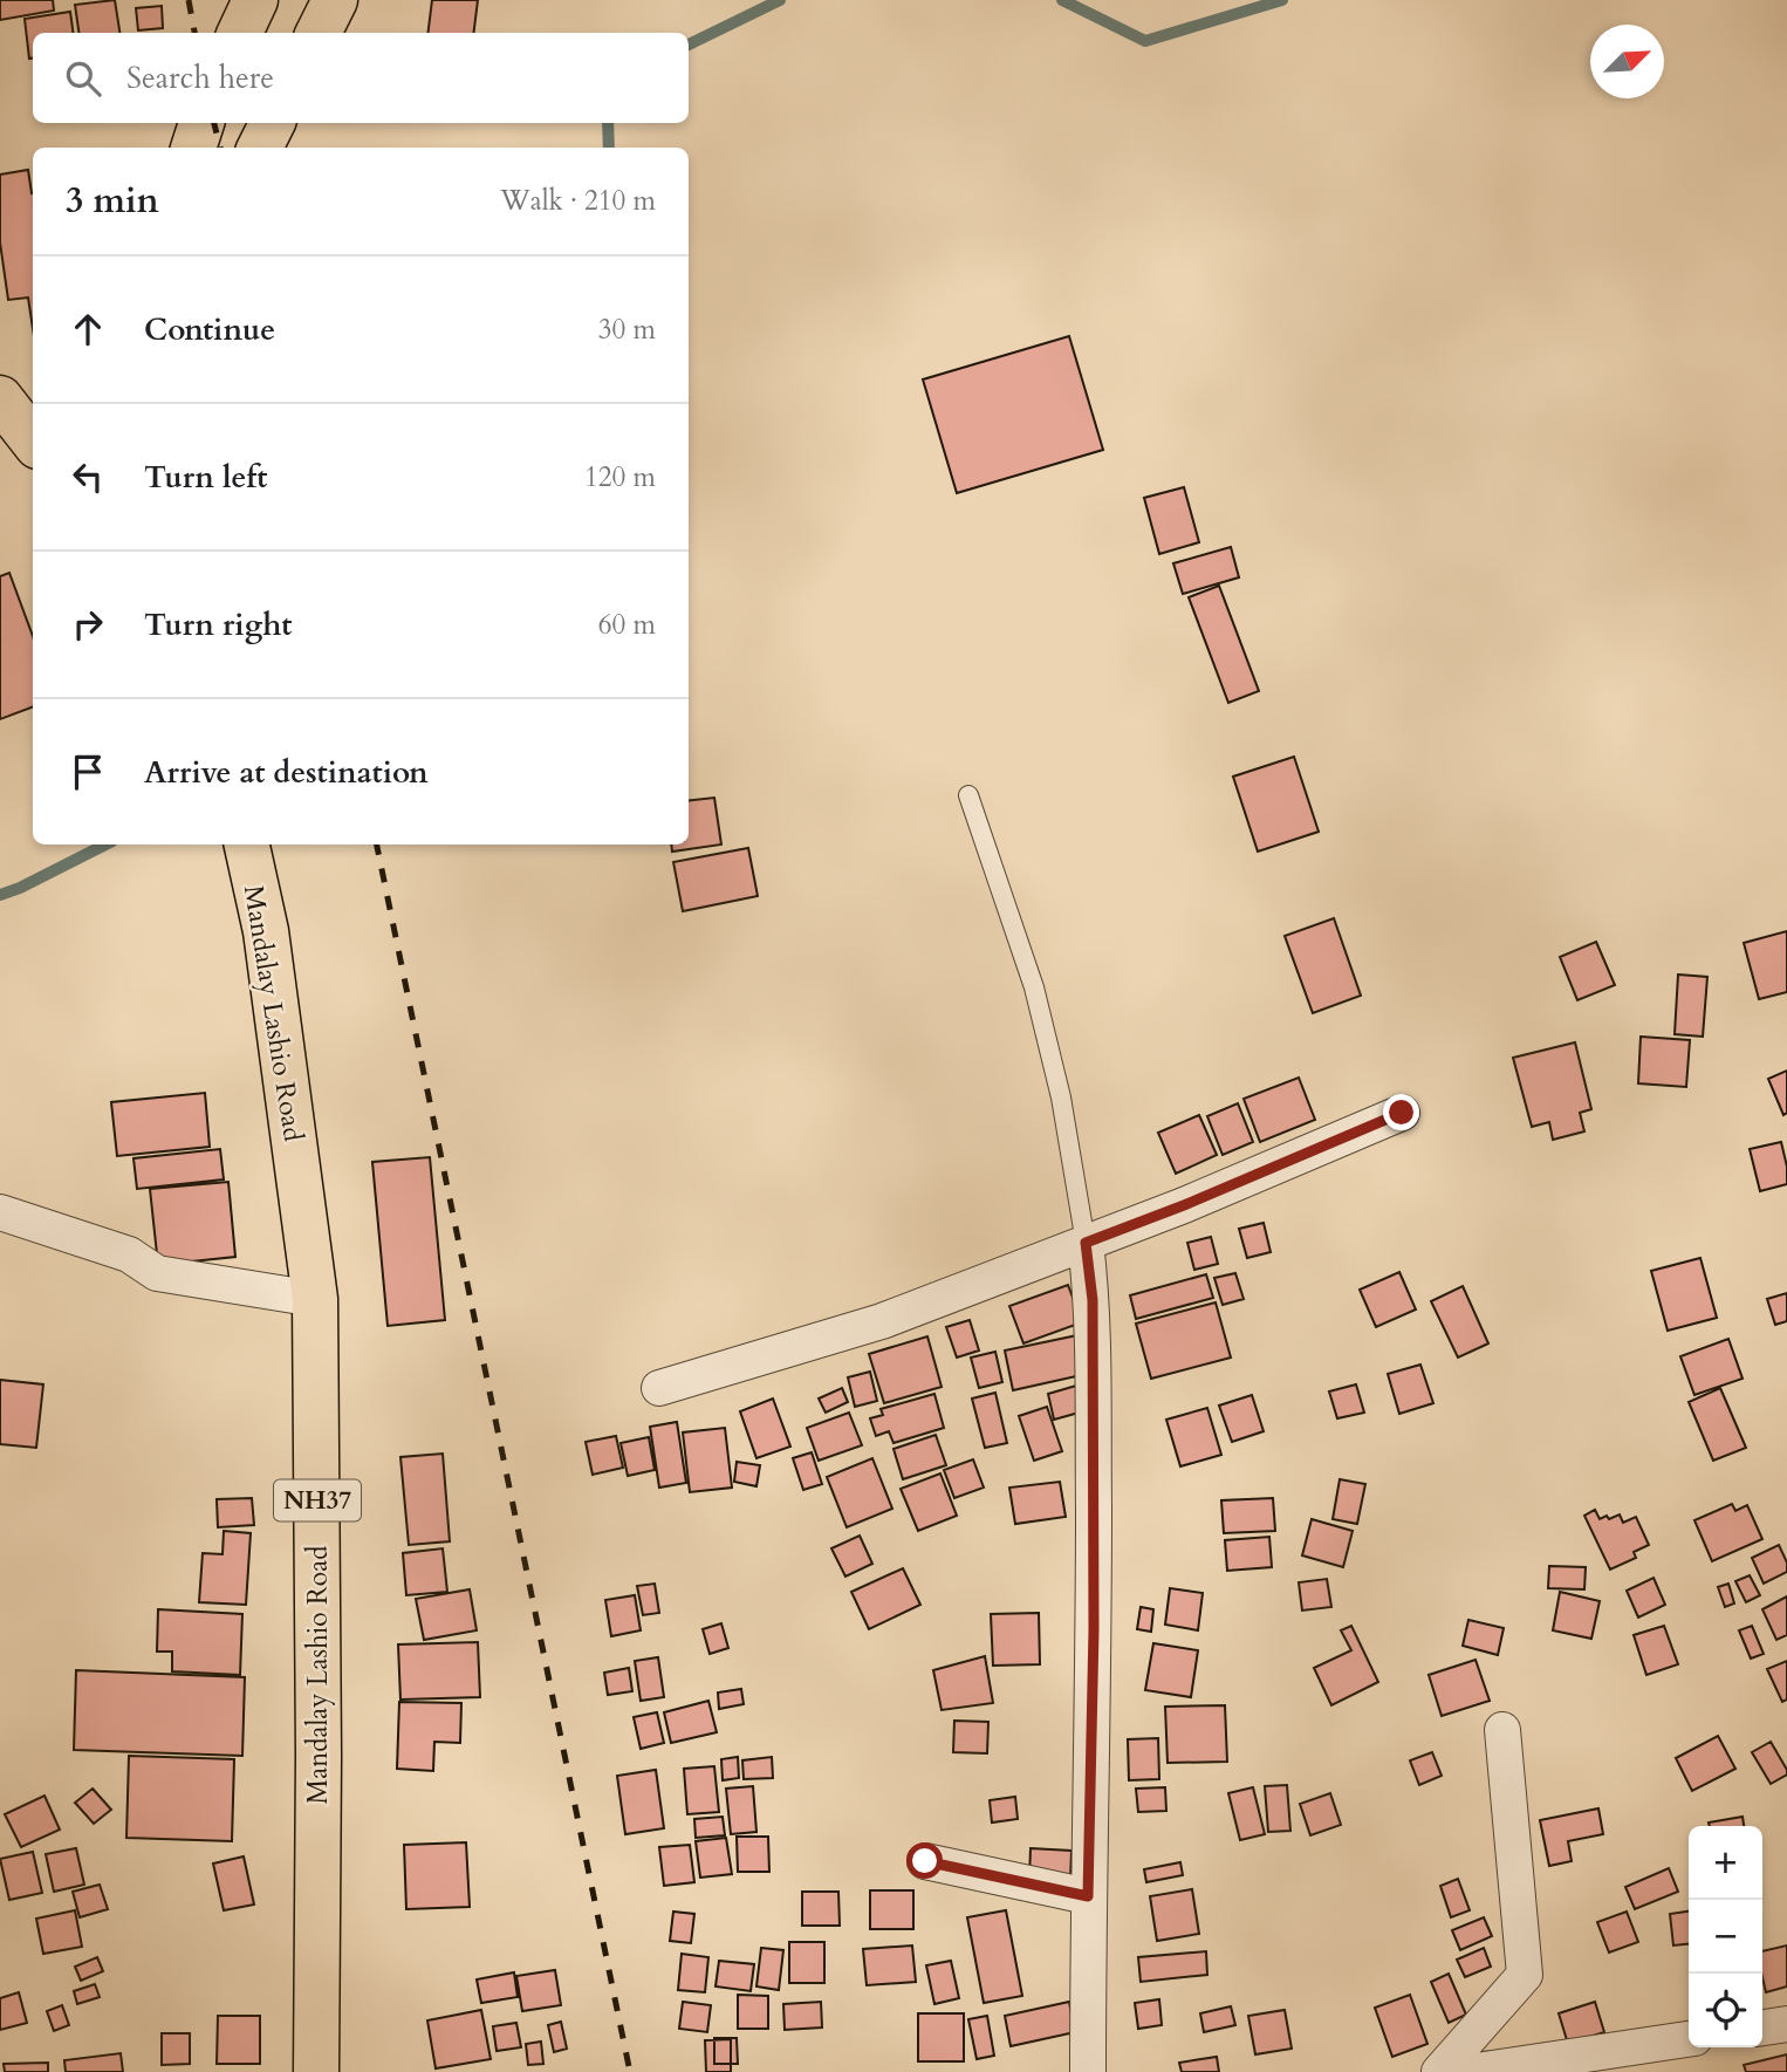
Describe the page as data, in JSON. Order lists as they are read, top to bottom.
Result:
{
  "streets": {
    "main road": ["Mandalay Lashio Road", "NH37"]
  },
  "north": "top right",
  "page": {
    "search": "Search here",
    "heading": ["3 min", "Walk · 210 m"],
    "list": [
      ["Continue", "30 m"],
      ["Turn left", "120 m"],
      ["Turn right", "60 m"],
      "Arrive at destination"
    ],
    "map_buttons": ["+", "−"]
  }
}
